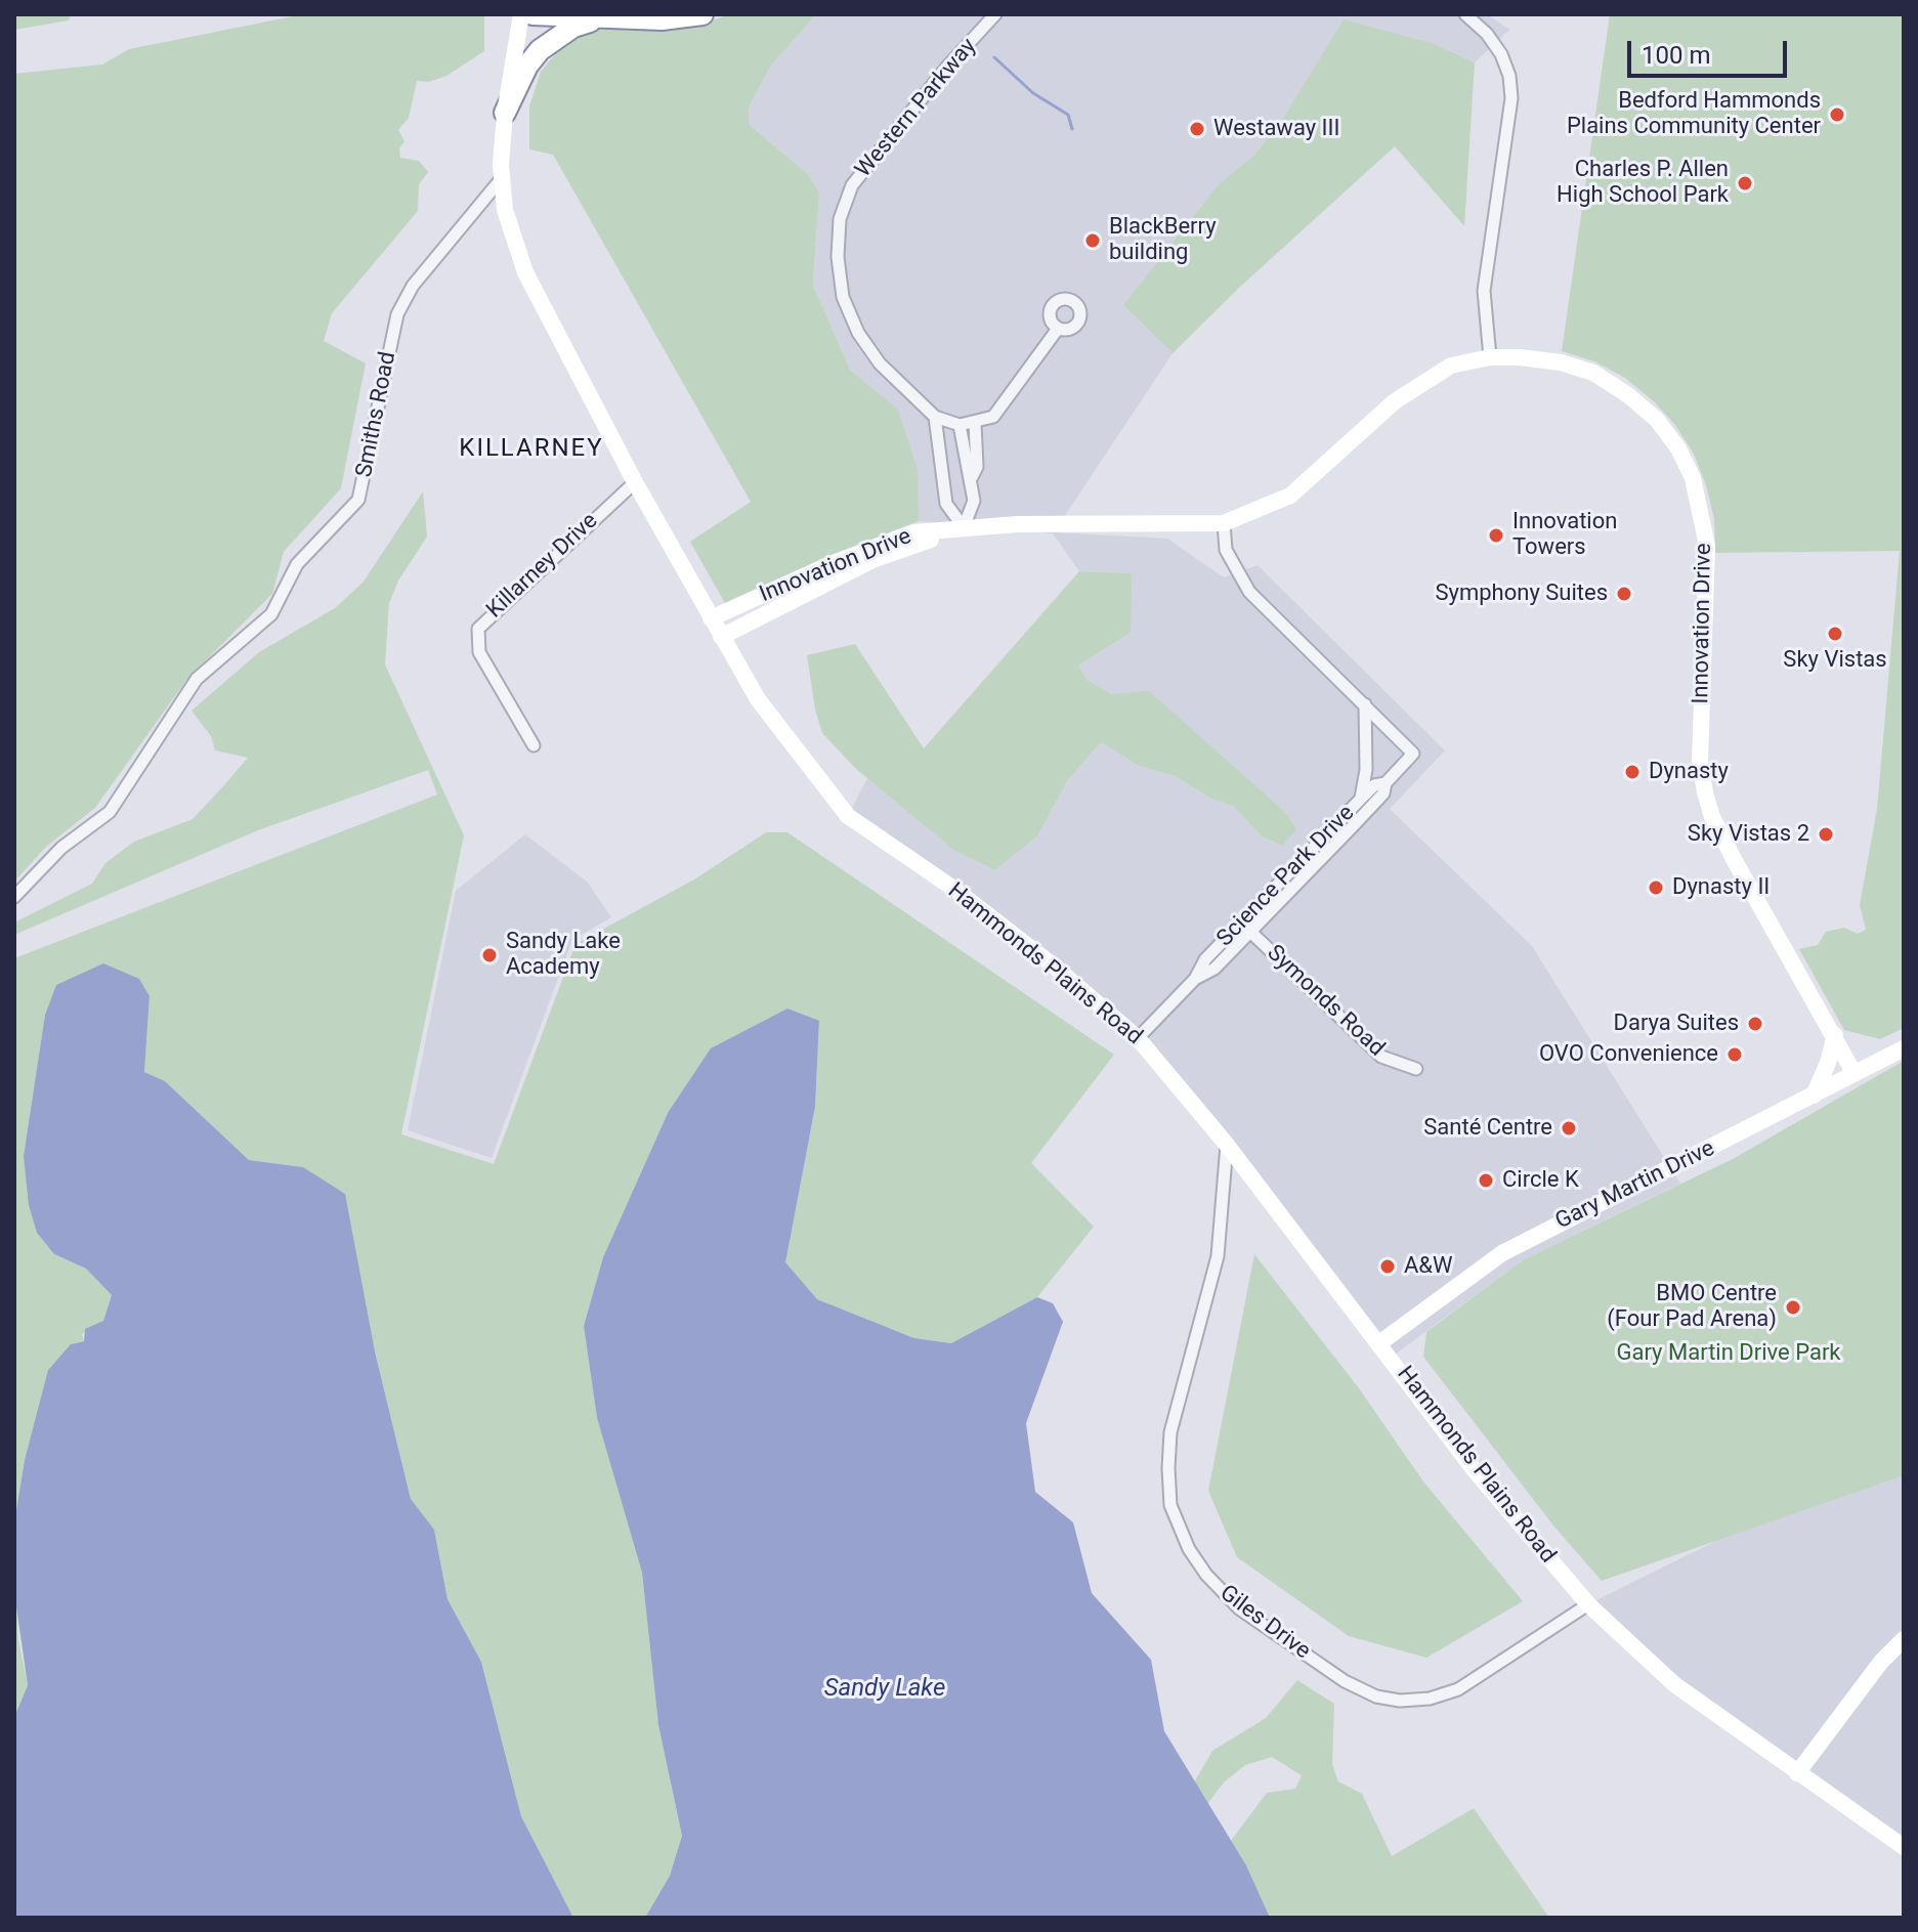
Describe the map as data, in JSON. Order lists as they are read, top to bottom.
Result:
{
  "streets": {
    "street": [
      "Western Parkway",
      "Smiths Road",
      "Killarney Drive",
      "Innovation Drive",
      "Science Park Drive",
      "Hammonds Plains Road",
      "Symonds Road",
      "Gary Martin Drive",
      "Giles Drive"
    ]
  },
  "crossings": [
    ["Smiths Road", "Hammonds Plains Road"],
    ["Killarney Drive", "Hammonds Plains Road"],
    ["Innovation Drive", "Hammonds Plains Road"],
    ["Innovation Drive", "Gary Martin Drive"],
    ["Science Park Drive", "Hammonds Plains Road"],
    ["Science Park Drive", "Symonds Road"],
    ["Hammonds Plains Road", "Gary Martin Drive"],
    ["Hammonds Plains Road", "Giles Drive"]
  ],
  "districts": ["KILLARNEY"],
  "water": ["Sandy Lake"],
  "parks": ["Gary Martin Drive Park"],
  "places": [
    "Bedford Hammonds Plains Community Center",
    "Westaway III",
    "Charles P. Allen High School Park",
    "BlackBerry building",
    "Innovation Towers",
    "Symphony Suites",
    "Sky Vistas",
    "Dynasty",
    "Sky Vistas 2",
    "Dynasty II",
    "Sandy Lake Academy",
    "Darya Suites",
    "OVO Convenience",
    "Santé Centre",
    "Circle K",
    "A&W",
    "BMO Centre (Four Pad Arena)"
  ],
  "scale_bar": "100 m"
}
